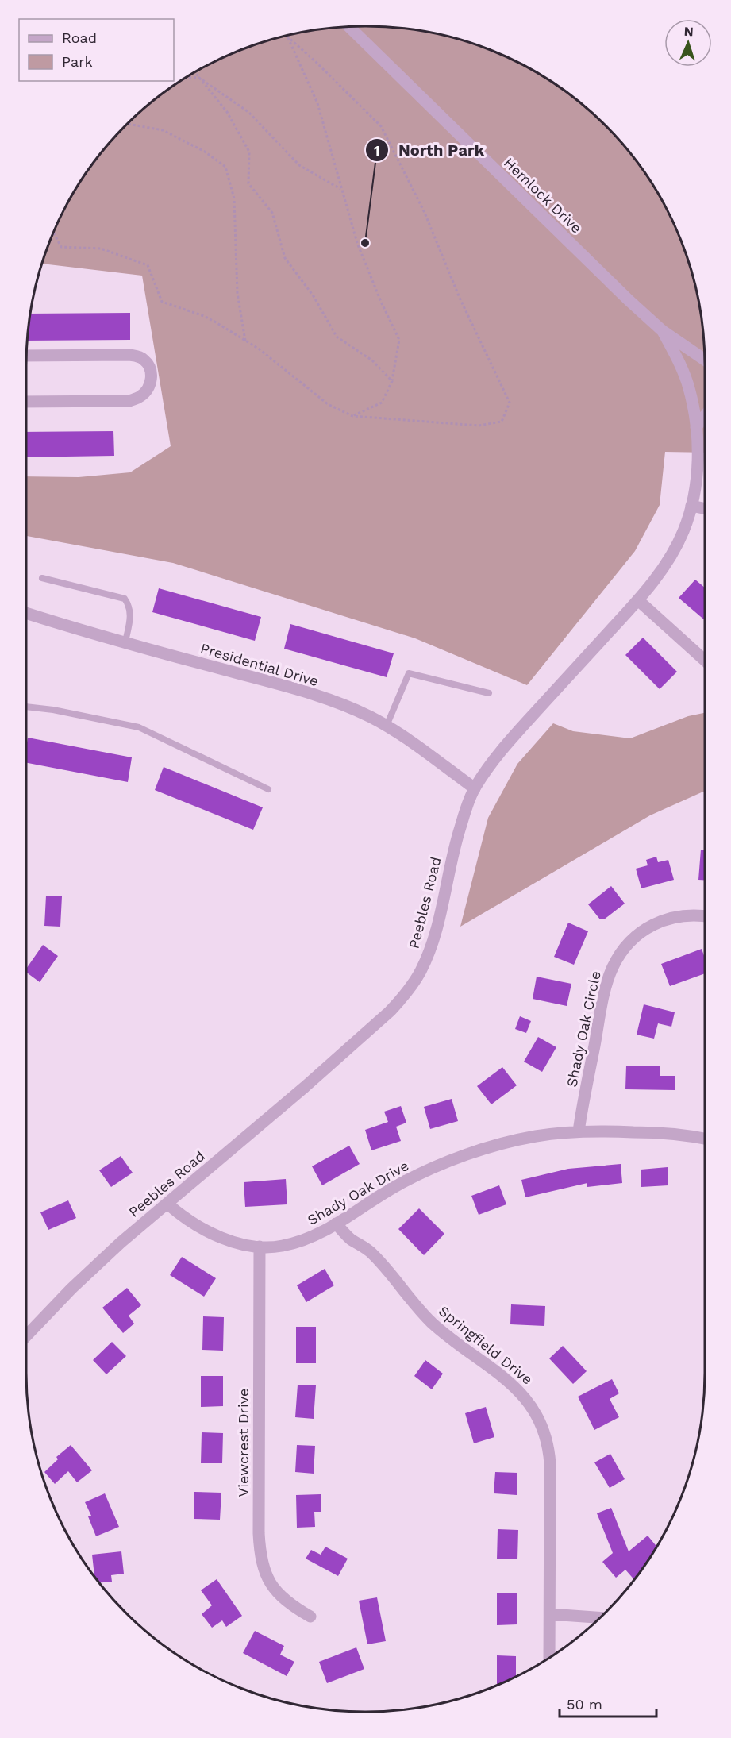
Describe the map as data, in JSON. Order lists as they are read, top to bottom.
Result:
{
  "streets": {
    "street": [
      "Hemlock Drive",
      "Presidential Drive",
      "Peebles Road",
      "Shady Oak Circle",
      "Shady Oak Drive",
      "Springfield Drive",
      "Viewcrest Drive"
    ]
  },
  "crossings": [
    ["Hemlock Drive", "Peebles Road"],
    ["Presidential Drive", "Peebles Road"],
    ["Peebles Road", "Shady Oak Drive"],
    ["Shady Oak Circle", "Shady Oak Drive"],
    ["Shady Oak Drive", "Springfield Drive"],
    ["Shady Oak Drive", "Viewcrest Drive"]
  ],
  "places": ["North Park"],
  "legend": ["Road", "Park"],
  "scale_bar": "50 m",
  "north": "top"
}
